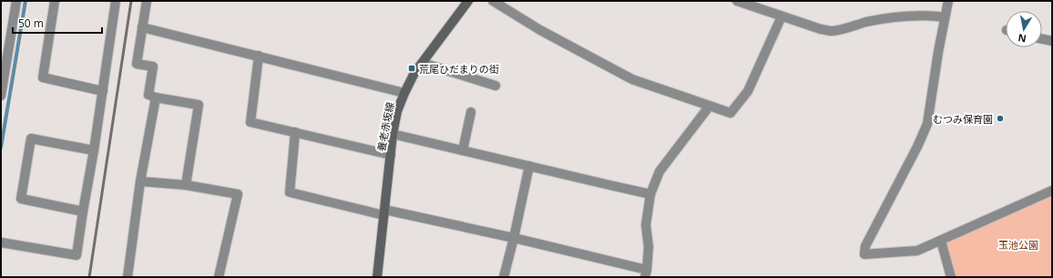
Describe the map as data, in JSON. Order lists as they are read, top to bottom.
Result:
{
  "streets": {
    "main road": ["養老赤坂線"]
  },
  "parks": ["玉池公園"],
  "places": {
    "transit": ["荒尾ひだまりの街"],
    "other": ["むつみ保育園"]
  },
  "scale_bar": "50 m",
  "north": "bottom"
}
